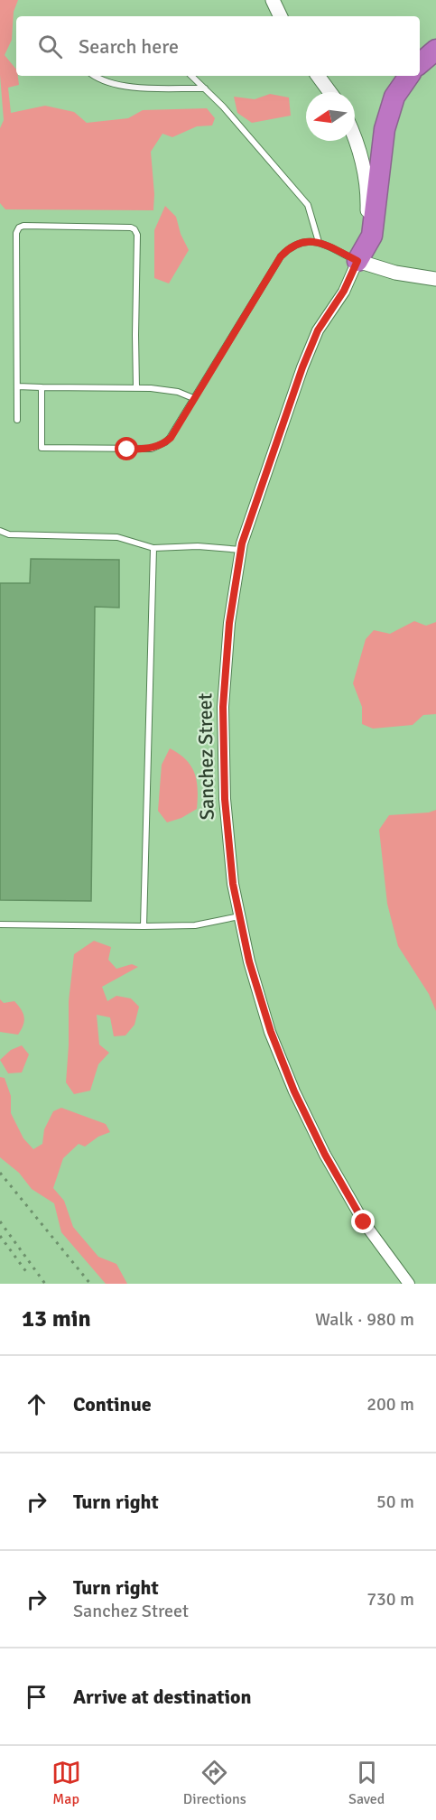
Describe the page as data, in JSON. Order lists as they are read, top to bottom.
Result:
{
  "streets": {
    "street": ["Sanchez Street"]
  },
  "north": "left",
  "page": {
    "search": "Search here",
    "heading": ["13 min", "Walk · 980 m"],
    "list": [
      ["Continue", "200 m"],
      ["Turn right", "50 m"],
      ["Turn right", "Sanchez Street", "730 m"],
      "Arrive at destination"
    ],
    "nav": ["Map", "Directions", "Saved"]
  }
}
